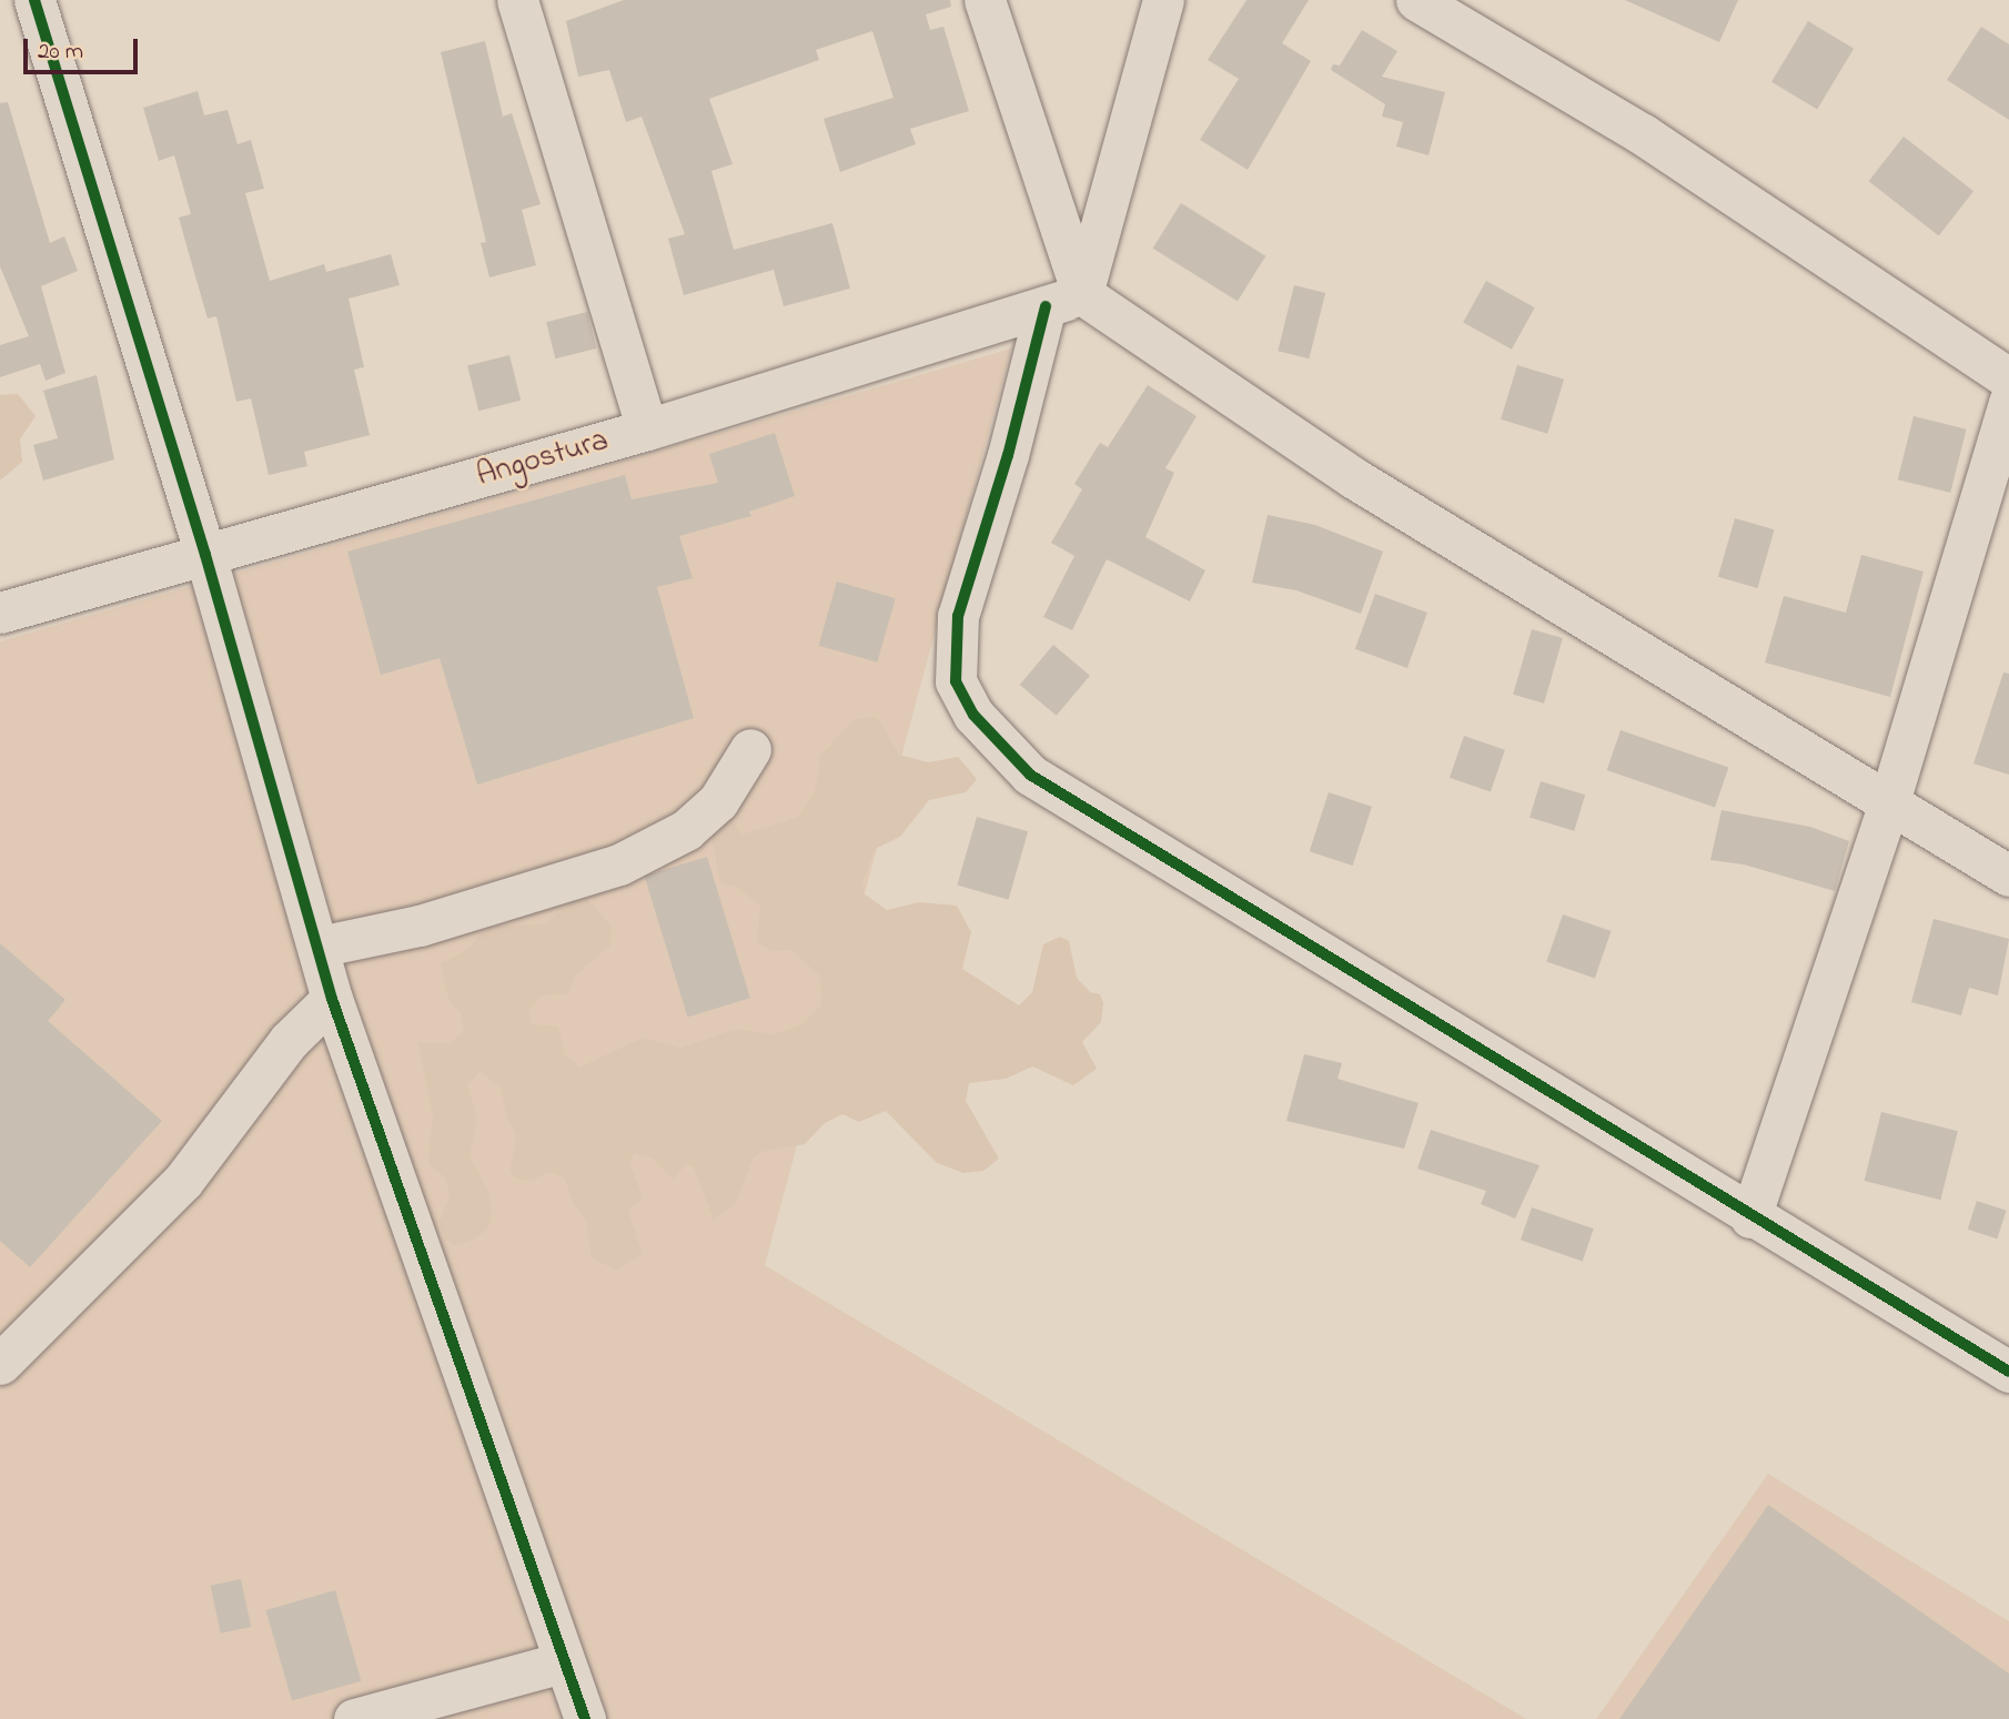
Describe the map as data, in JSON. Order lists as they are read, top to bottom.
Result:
{
  "streets": {
    "street": ["Angostura"]
  },
  "scale_bar": "20 m"
}
